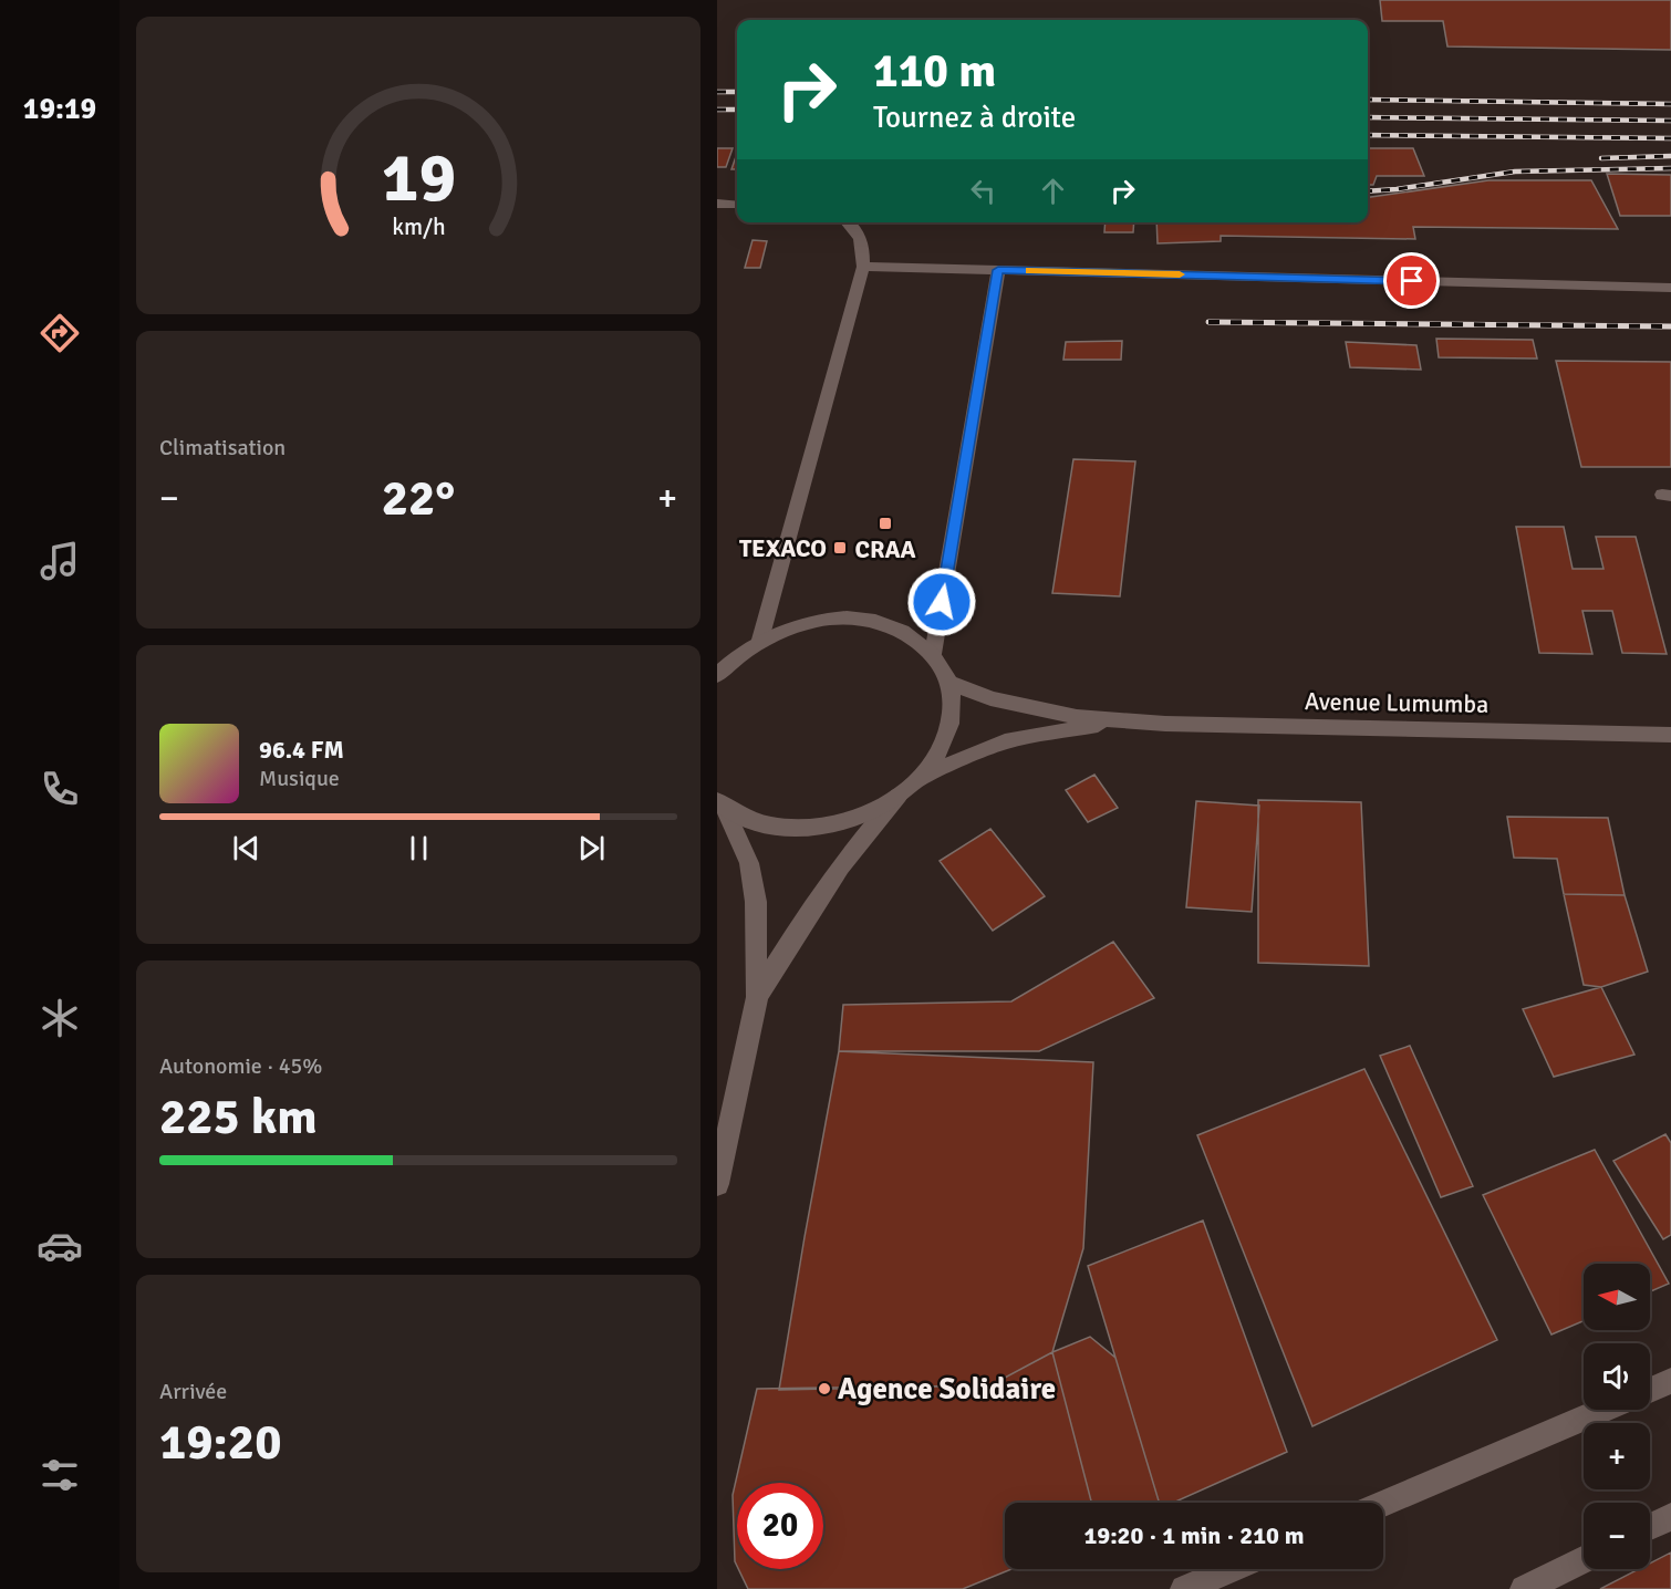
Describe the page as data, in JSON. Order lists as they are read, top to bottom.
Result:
{
  "streets": {
    "main road": ["Avenue Lumumba"]
  },
  "places": {
    "transit": ["CRAA", "TEXACO"],
    "other": ["Agence Solidaire"]
  },
  "north": "left",
  "page": {
    "tabs": "19:19",
    "turn": ["110 m", "Tournez à droite"],
    "tile": [
      "Climatisation",
      ["Autonomie · 45%", "225 km"],
      ["Arrivée", "19:20"]
    ],
    "heat": ["−", "22°", "+"],
    "song": ["96.4 FM", "Musique"],
    "map_buttons": ["+", "−"],
    "limit": "20",
    "trip": "19:20 · 1 min · 210 m",
    "gauge": ["19", "km/h"]
  }
}
